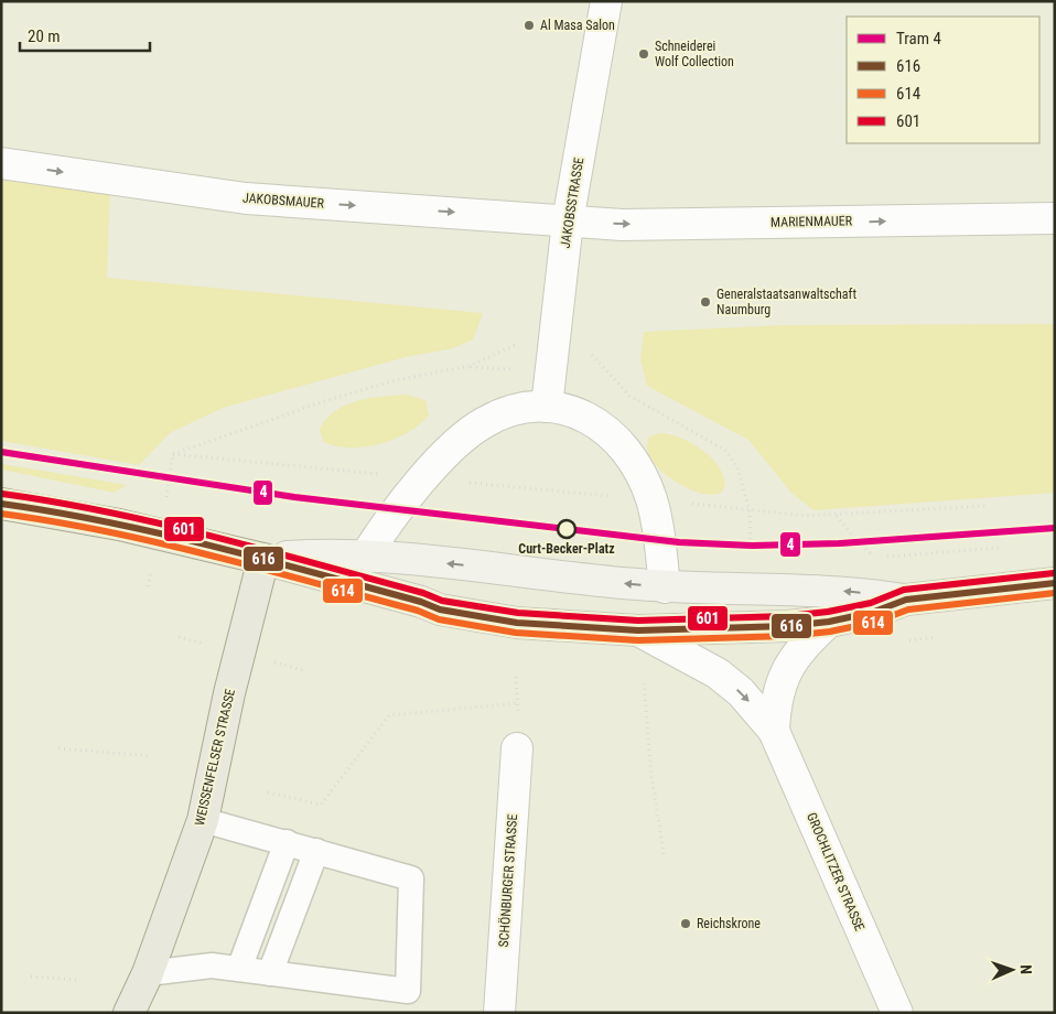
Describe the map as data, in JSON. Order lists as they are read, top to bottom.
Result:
{
  "streets": {
    "main road": ["WEISSENFELSER STRASSE"],
    "street": [
      "JAKOBSMAUER",
      "JAKOBSSTRASSE",
      "MARIENMAUER",
      "GROCHLITZER STRASSE",
      "SCHÖNBURGER STRASSE"
    ]
  },
  "crossings": [
    ["JAKOBSMAUER", "JAKOBSSTRASSE"],
    ["JAKOBSMAUER", "MARIENMAUER"],
    ["JAKOBSSTRASSE", "MARIENMAUER"]
  ],
  "one_way": ["JAKOBSMAUER", "MARIENMAUER"],
  "places": [
    "Al Masa Salon",
    "Schneiderei Wolf Collection",
    "Generalstaatsanwaltschaft Naumburg",
    "Curt-Becker-Platz",
    "Reichskrone"
  ],
  "lines": [
    "tram line 4",
    "transit line 601",
    "transit line 616",
    "transit line 614"
  ],
  "legend": [
    "Tram 4",
    "616",
    "614",
    "601"
  ],
  "scale_bar": "20 m",
  "north": "right"
}
